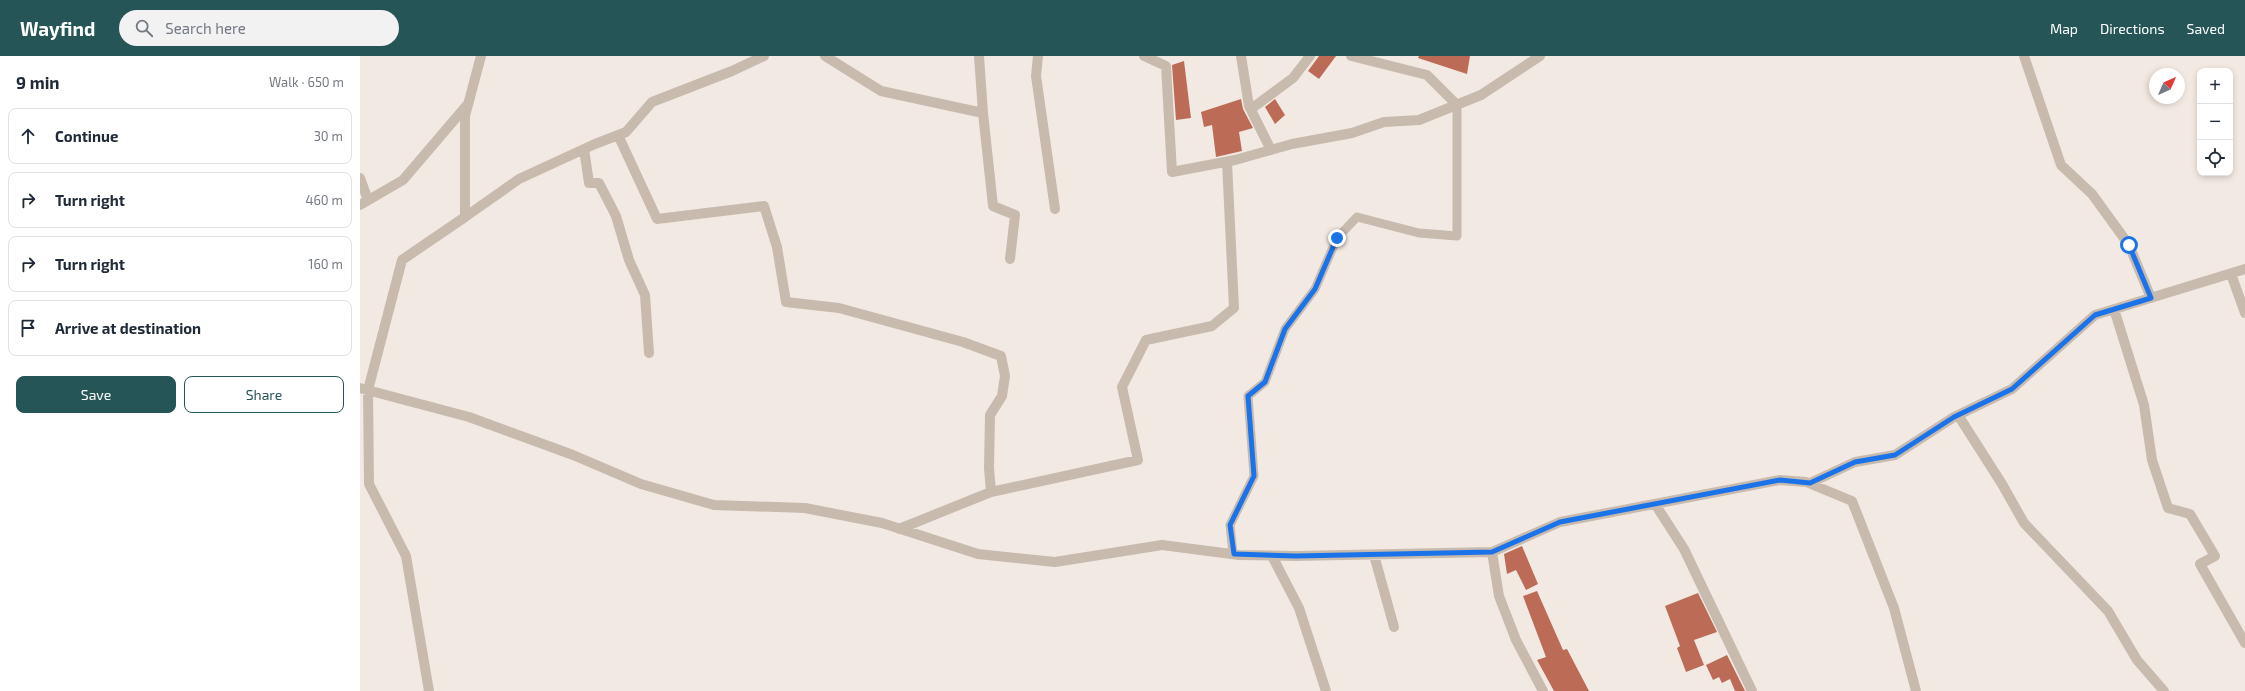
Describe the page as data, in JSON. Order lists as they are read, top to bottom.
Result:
{
  "north": "top right",
  "page": {
    "header": "Wayfind",
    "search": "Search here",
    "nav": ["Map", "Directions", "Saved"],
    "heading": ["9 min", "Walk · 650 m"],
    "map_buttons": ["+", "−"],
    "list": [
      ["Continue", "30 m"],
      ["Turn right", "460 m"],
      ["Turn right", "160 m"],
      "Arrive at destination"
    ],
    "buttons": ["Save", "Share"]
  }
}
